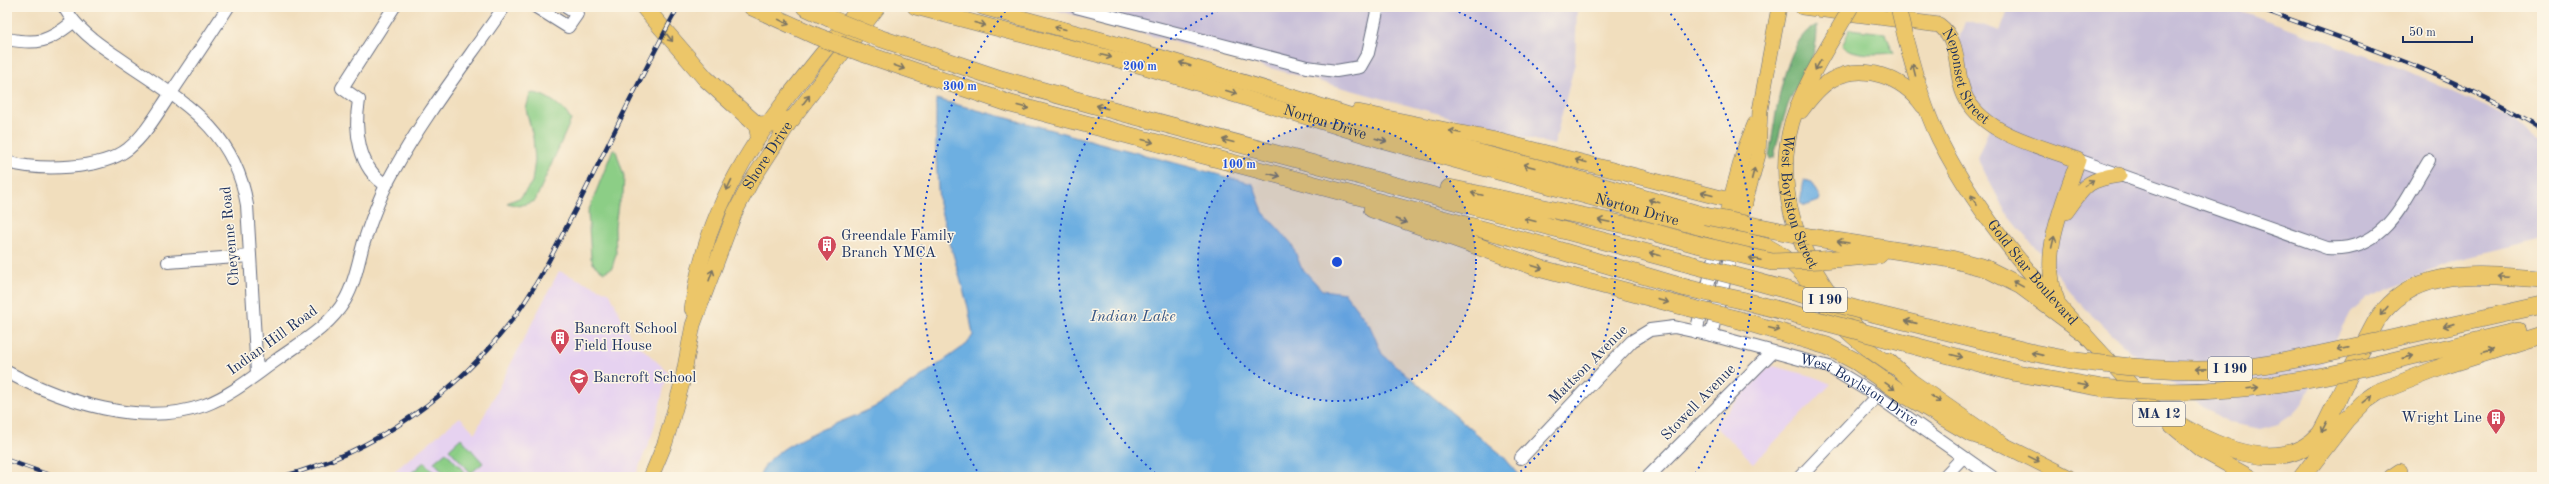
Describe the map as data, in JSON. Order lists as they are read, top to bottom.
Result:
{
  "streets": {
    "highway": ["I 190"],
    "main road": [
      "Neponset Street",
      "Norton Drive",
      "Shore Drive",
      "West Boylston Street",
      "Gold Star Boulevard",
      "MA 12"
    ],
    "street": [
      "Cheyenne Road",
      "Indian Hill Road",
      "Mattson Avenue",
      "West Boylston Drive",
      "Stowell Avenue"
    ]
  },
  "crossings": [
    ["Norton Drive", "West Boylston Street"],
    ["Cheyenne Road", "Indian Hill Road"],
    ["Mattson Avenue", "West Boylston Drive"],
    ["West Boylston Drive", "Stowell Avenue"]
  ],
  "one_way": ["Gold Star Boulevard"],
  "water": ["Indian Lake"],
  "places": {
    "building": ["Greendale Family Branch YMCA", "Bancroft School Field House", "Wright Line"],
    "school or university": ["Bancroft School"]
  },
  "scale_bar": "50 m",
  "rings": ["200 m", "300 m", "100 m"]
}
